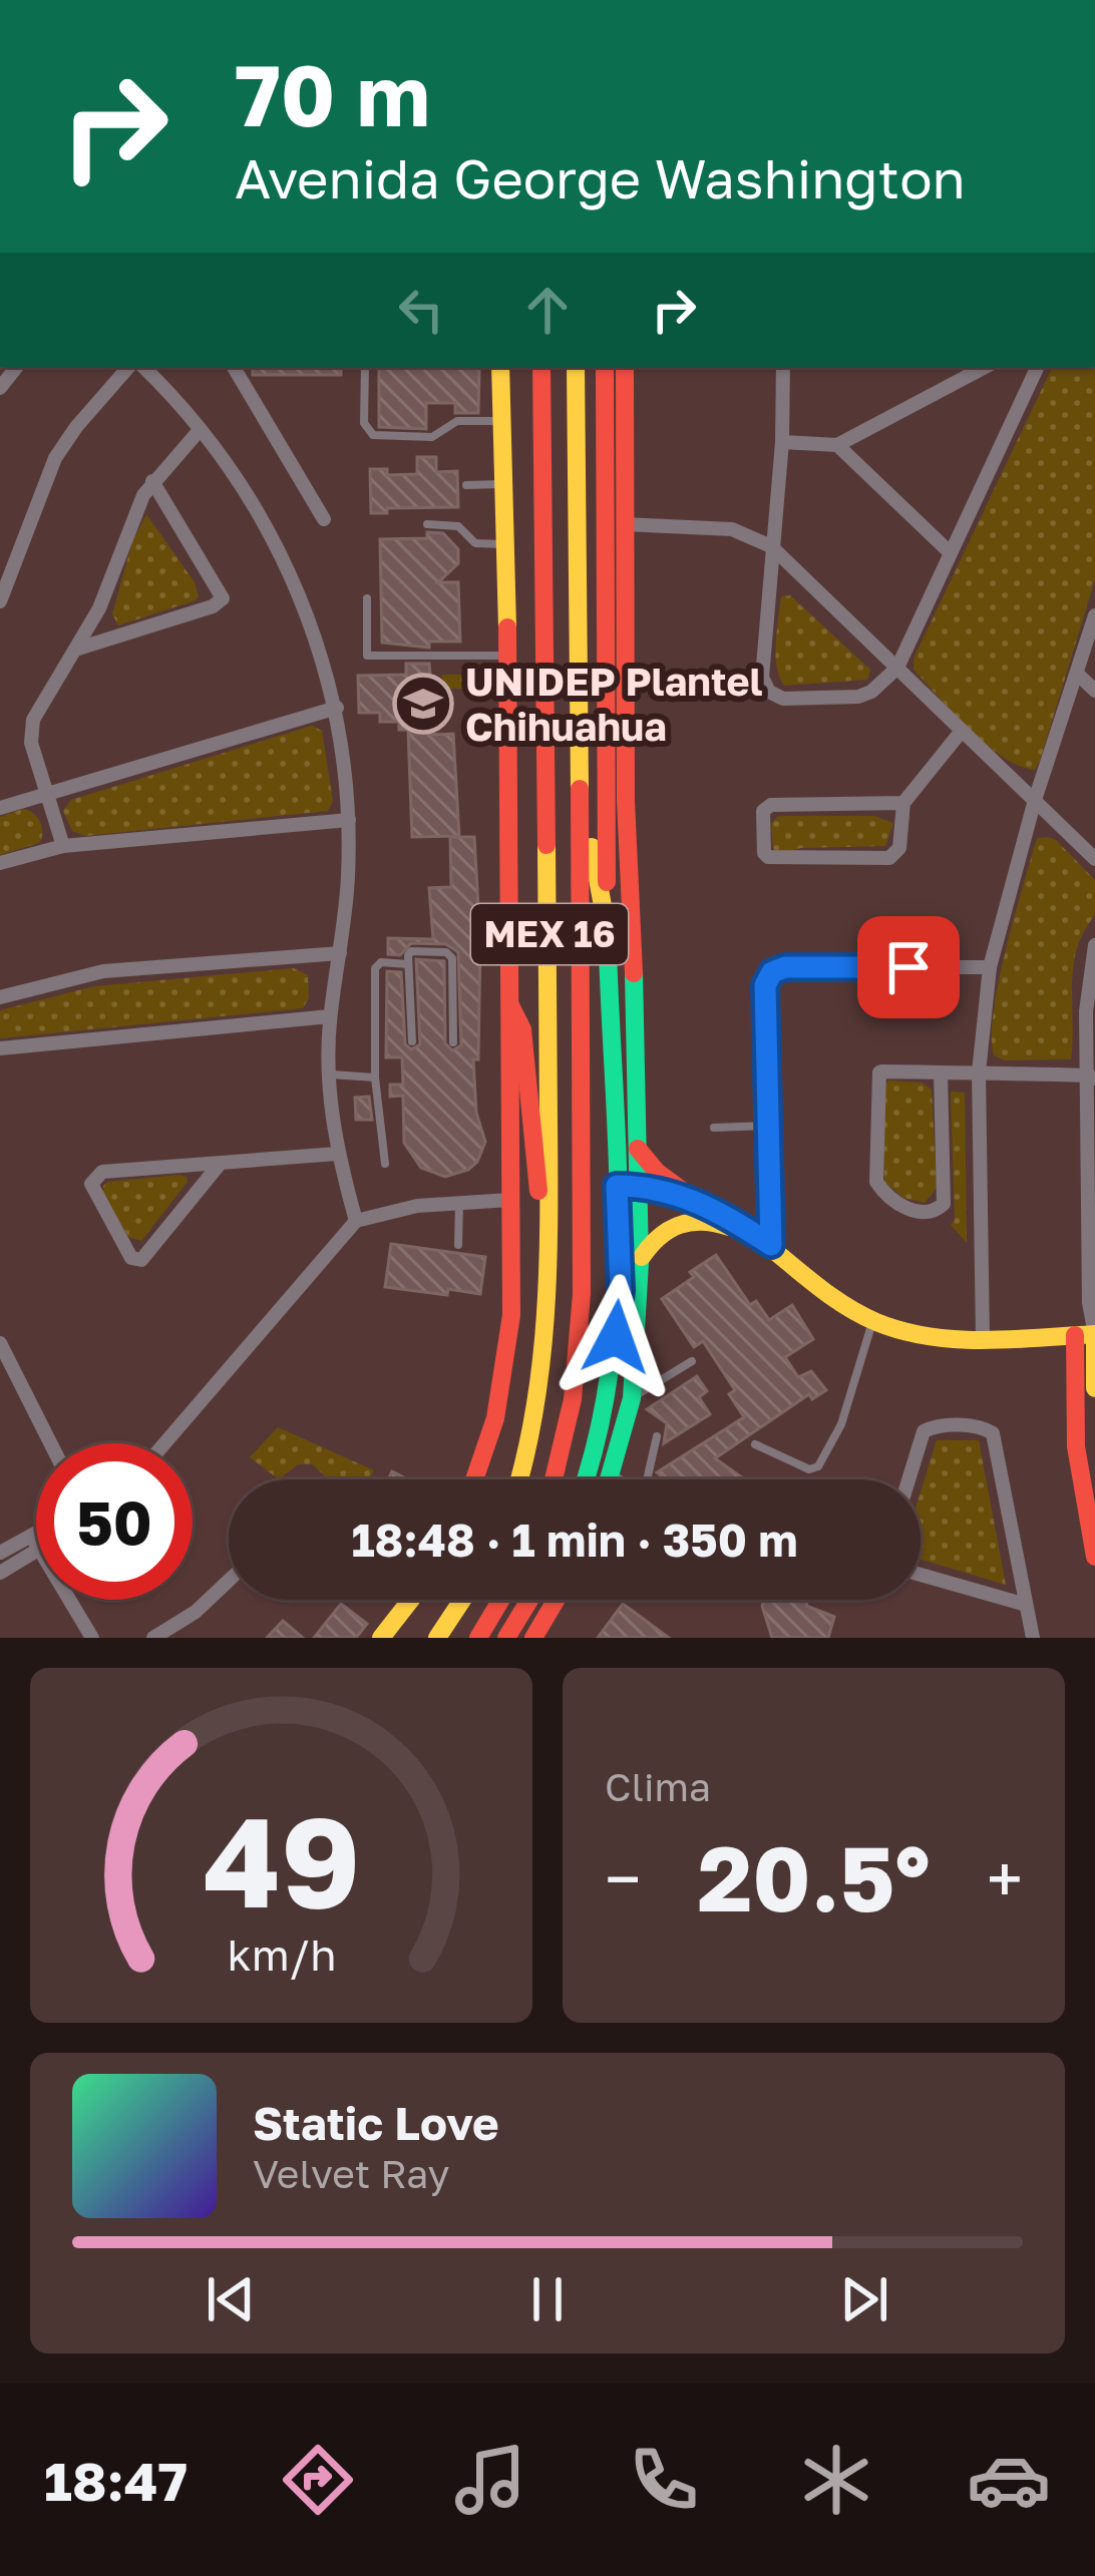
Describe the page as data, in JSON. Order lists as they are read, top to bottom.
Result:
{
  "streets": {
    "main road": ["MEX 16"]
  },
  "places": {
    "school or university": ["UNIDEP Plantel Chihuahua"]
  },
  "page": {
    "turn": ["70 m", "Avenida George Washington"],
    "limit": "50",
    "trip": "18:48 · 1 min · 350 m",
    "tile": "Clima",
    "heat": ["−", "20.5°", "+"],
    "song": ["Static Love", "Velvet Ray"],
    "tabs": "18:47",
    "gauge": ["49", "km/h"]
  }
}
